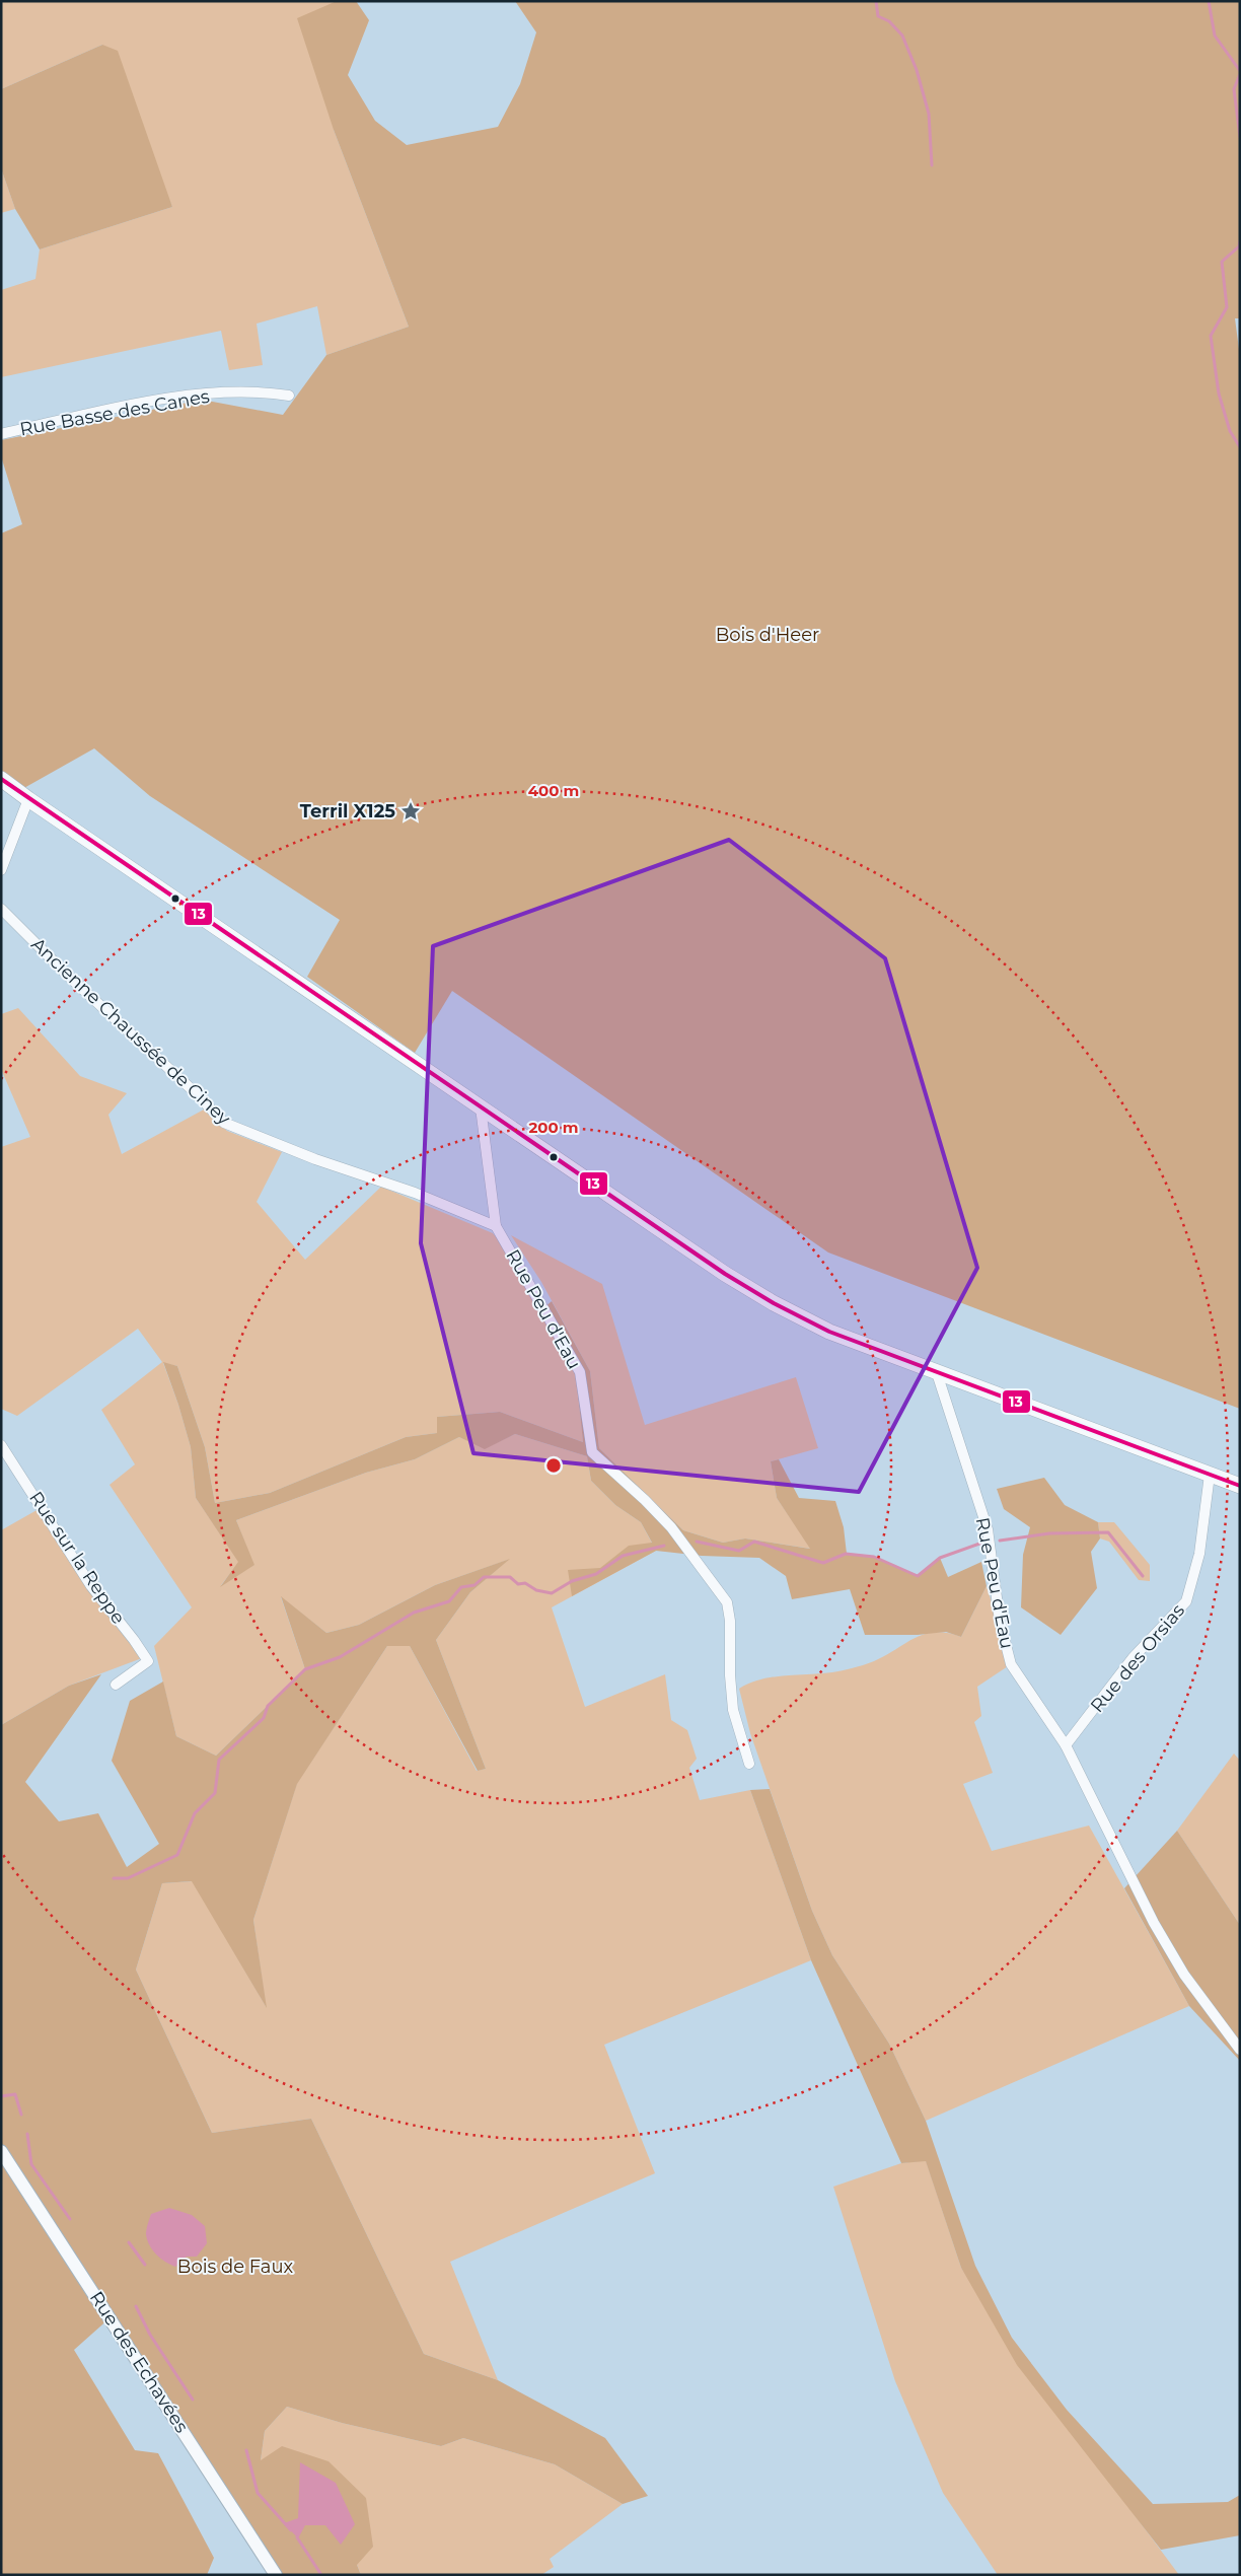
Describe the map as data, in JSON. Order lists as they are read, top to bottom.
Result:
{
  "streets": {
    "street": [
      "Rue Basse des Canes",
      "Ancienne Chaussée de Ciney",
      "Rue Peu d'Eau",
      "Rue sur la Reppe",
      "Rue des Orsias",
      "Rue des Echavées"
    ]
  },
  "crossings": [
    ["Ancienne Chaussée de Ciney", "Rue Peu d'Eau"],
    ["Rue Peu d'Eau", "Rue des Orsias"]
  ],
  "parks": ["Bois d'Heer", "Bois de Faux"],
  "places": {
    "place": ["Terril X125"]
  },
  "lines": ["transit line 13"],
  "rings": ["400 m", "200 m"]
}
